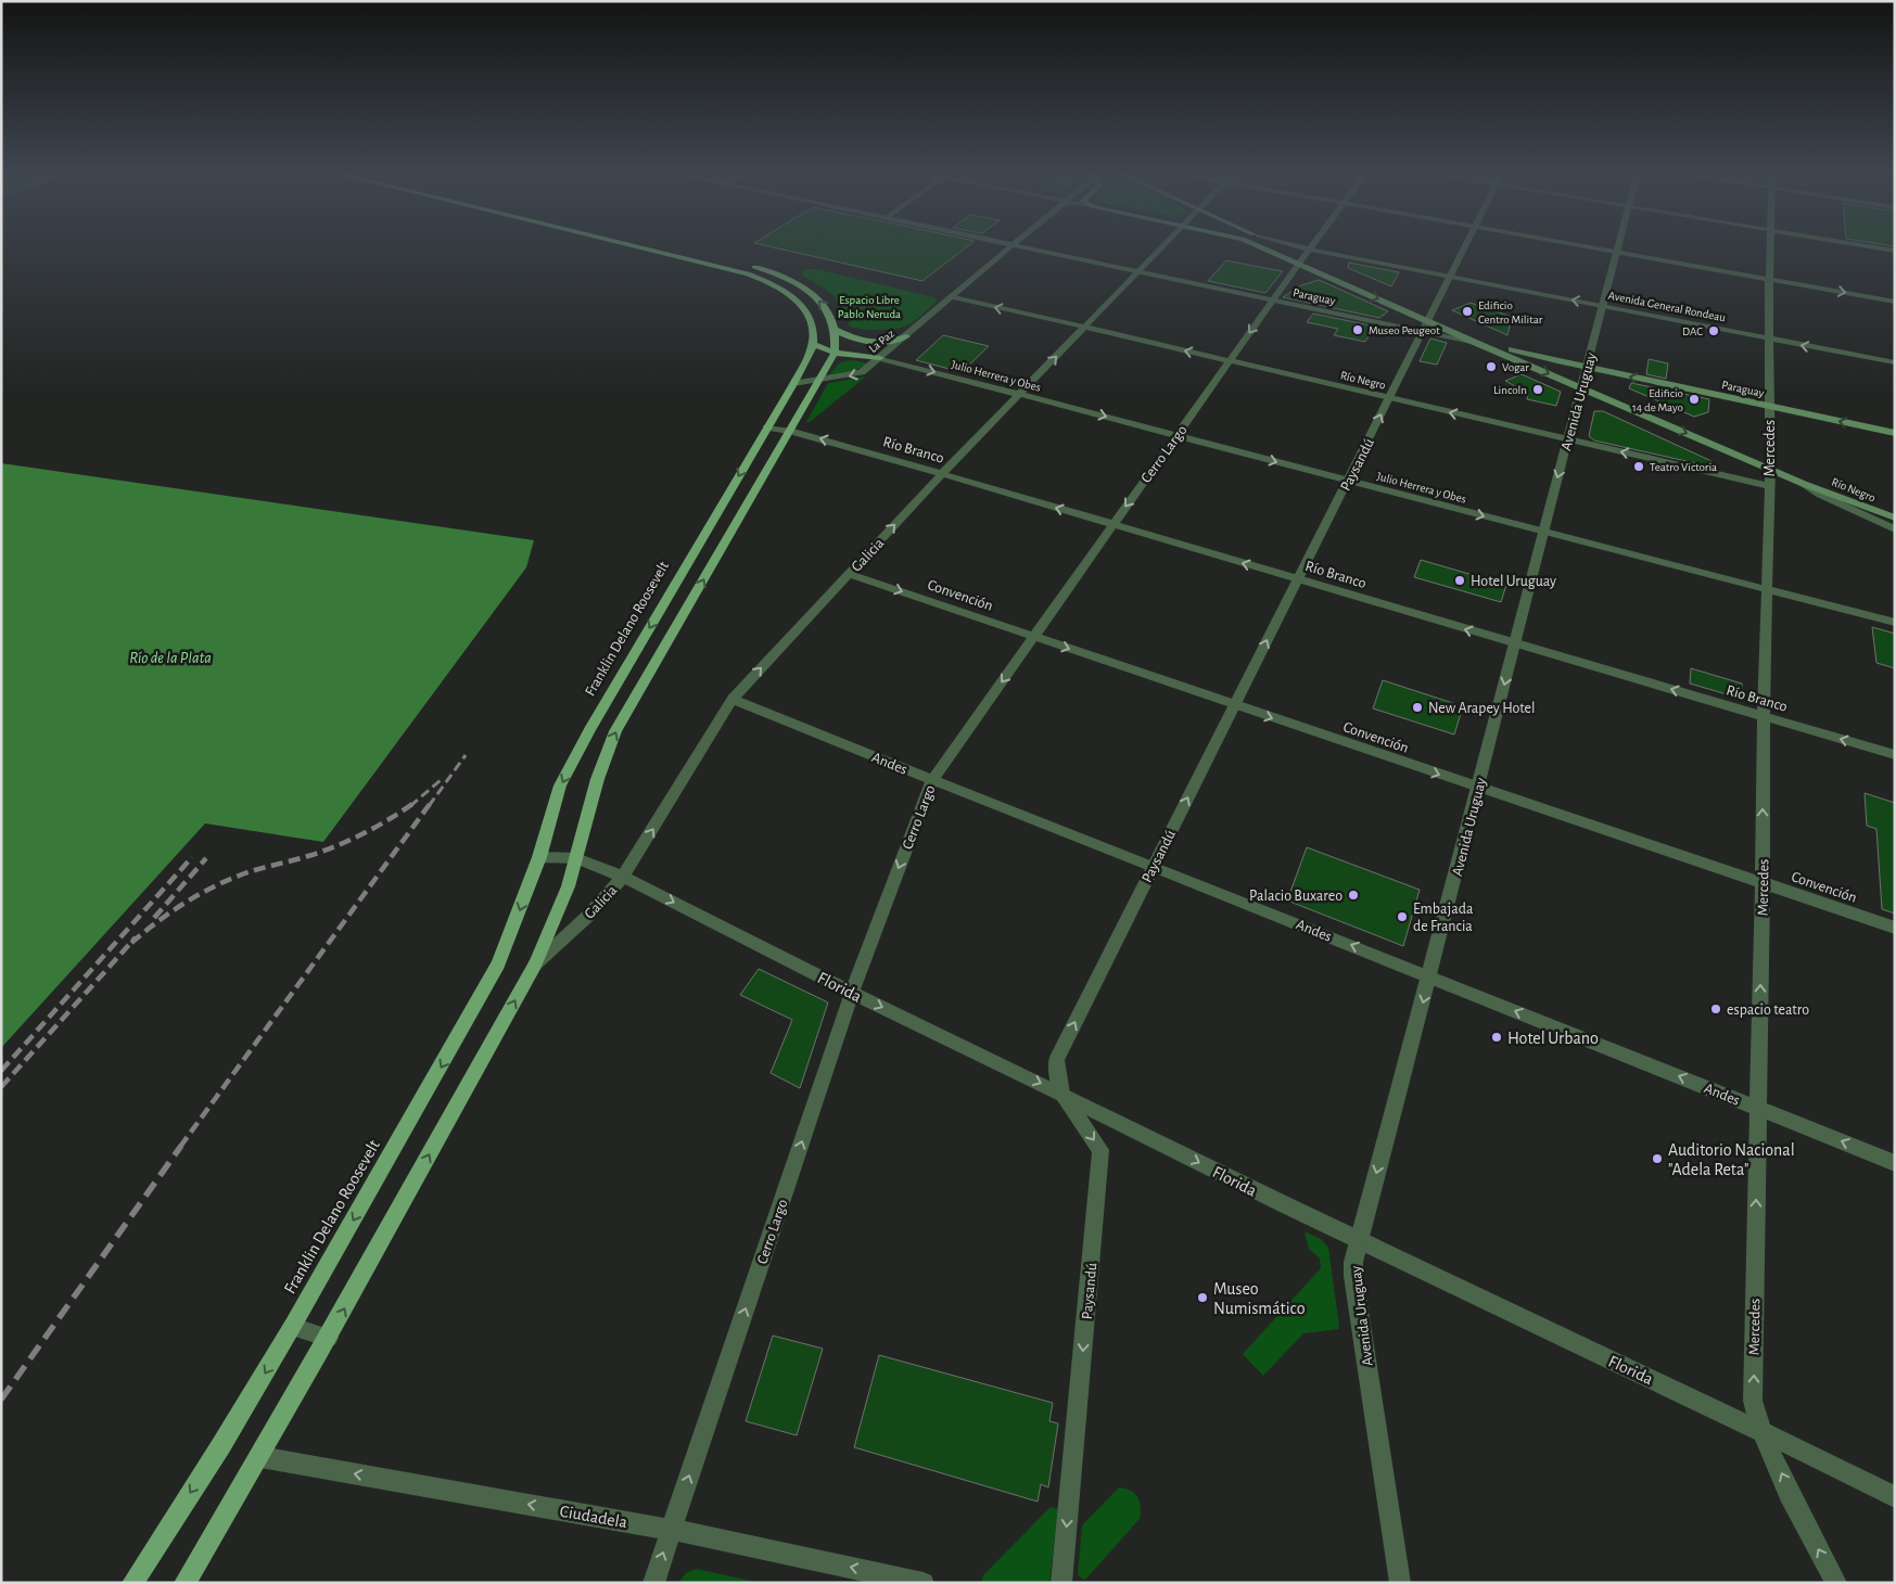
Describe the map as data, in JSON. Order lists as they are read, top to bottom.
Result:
{
  "streets": {
    "main road": ["Paraguay", "Río Negro", "Franklin Delano Roosevelt"],
    "street": [
      "Avenida General Rondeau",
      "La Paz",
      "Julio Herrera y Obes",
      "Avenida Uruguay",
      "Mercedes",
      "Río Branco",
      "Cerro Largo",
      "Paysandú",
      "Galicia",
      "Convención",
      "Andes",
      "Florida",
      "Ciudadela"
    ]
  },
  "crossings": [
    ["Paraguay", "Río Negro"],
    ["Paraguay", "Avenida Uruguay"],
    ["Paraguay", "Mercedes"],
    ["Paraguay", "Cerro Largo"],
    ["Paraguay", "Paysandú"],
    ["Paraguay", "Galicia"],
    ["Avenida General Rondeau", "Avenida Uruguay"],
    ["Avenida General Rondeau", "Mercedes"],
    ["Avenida General Rondeau", "Cerro Largo"],
    ["Avenida General Rondeau", "Paysandú"],
    ["La Paz", "Julio Herrera y Obes"],
    ["La Paz", "Río Negro"],
    ["La Paz", "Franklin Delano Roosevelt"],
    ["Julio Herrera y Obes", "Avenida Uruguay"],
    ["Julio Herrera y Obes", "Mercedes"],
    ["Julio Herrera y Obes", "Cerro Largo"],
    ["Julio Herrera y Obes", "Paysandú"],
    ["Julio Herrera y Obes", "Galicia"],
    ["Río Negro", "Avenida Uruguay"],
    ["Río Negro", "Mercedes"],
    ["Río Negro", "Cerro Largo"],
    ["Río Negro", "Paysandú"],
    ["Río Negro", "Galicia"],
    ["Avenida Uruguay", "Río Branco"],
    ["Avenida Uruguay", "Convención"],
    ["Avenida Uruguay", "Andes"],
    ["Avenida Uruguay", "Florida"],
    ["Mercedes", "Río Branco"],
    ["Mercedes", "Convención"],
    ["Mercedes", "Andes"],
    ["Mercedes", "Florida"],
    ["Río Branco", "Cerro Largo"],
    ["Río Branco", "Paysandú"],
    ["Río Branco", "Galicia"],
    ["Río Branco", "Franklin Delano Roosevelt"],
    ["Cerro Largo", "Convención"],
    ["Cerro Largo", "Andes"],
    ["Cerro Largo", "Florida"],
    ["Cerro Largo", "Ciudadela"],
    ["Paysandú", "Convención"],
    ["Paysandú", "Andes"],
    ["Paysandú", "Florida"],
    ["Galicia", "Convención"],
    ["Galicia", "Andes"],
    ["Galicia", "Florida"]
  ],
  "one_way": [
    "Julio Herrera y Obes",
    "Avenida Uruguay",
    "Mercedes",
    "Río Branco",
    "Galicia",
    "Convención",
    "Andes",
    "Florida",
    "Ciudadela"
  ],
  "water": ["Río de la Plata"],
  "parks": ["Espacio Libre Pablo Neruda"],
  "places": [
    "Edificio Centro Militar",
    "Museo Peugeot",
    "DAC",
    "Vogar",
    "Lincoln",
    "Edificio 14 de Mayo",
    "Teatro Victoria",
    "Hotel Uruguay",
    "New Arapey Hotel",
    "Palacio Buxareo",
    "Embajada de Francia",
    "espacio teatro",
    "Hotel Urbano",
    "Auditorio Nacional \"Adela Reta\"",
    "Museo Numismático"
  ]
}
